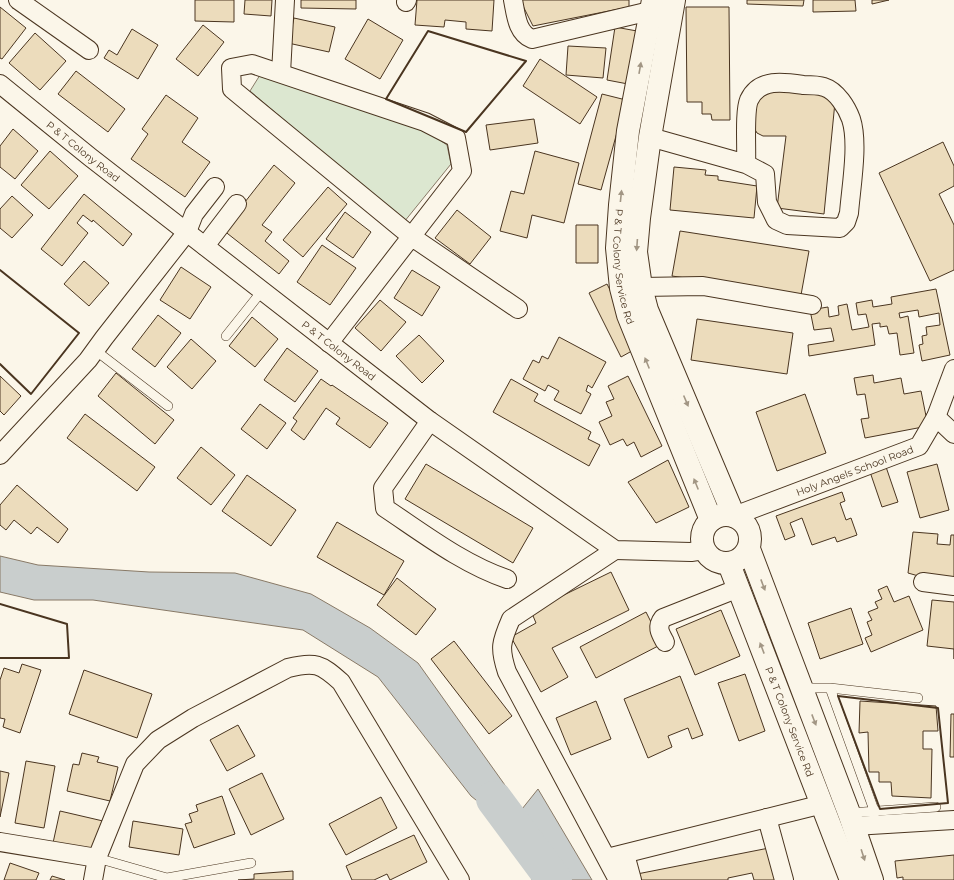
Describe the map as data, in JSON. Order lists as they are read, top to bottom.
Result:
{
  "streets": {
    "street": ["P & T Colony Road", "P & T Colony Service Rd", "Holy Angels School Road"]
  },
  "crossings": [
    ["P & T Colony Service Rd", "Holy Angels School Road"]
  ]
}
